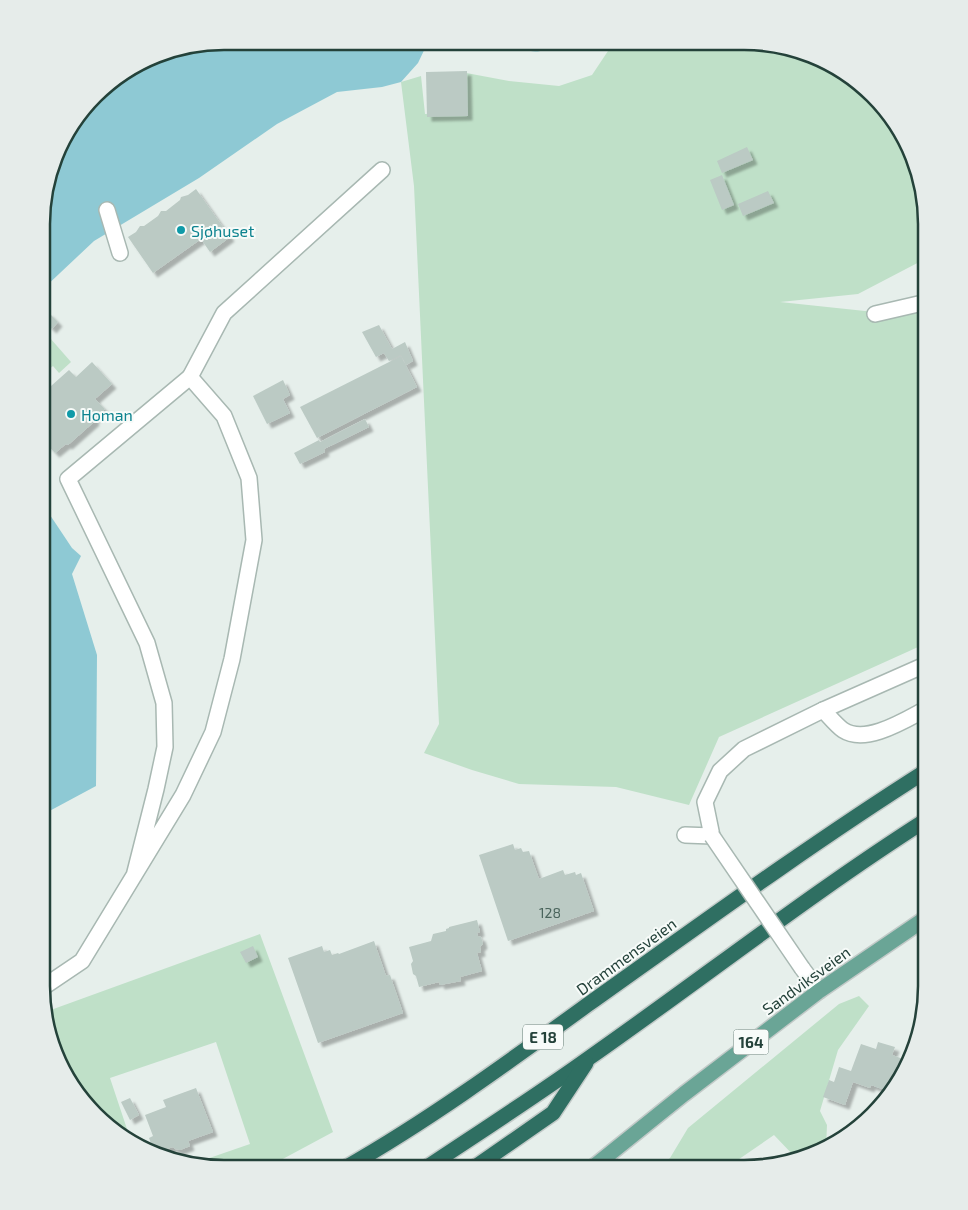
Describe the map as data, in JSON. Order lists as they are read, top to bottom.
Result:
{
  "streets": {
    "highway": ["Drammensveien", "E 18"],
    "main road": ["Sandviksveien", "164"]
  },
  "places": ["Sjøhuset", "Homan"],
  "house_numbers": ["128"]
}
